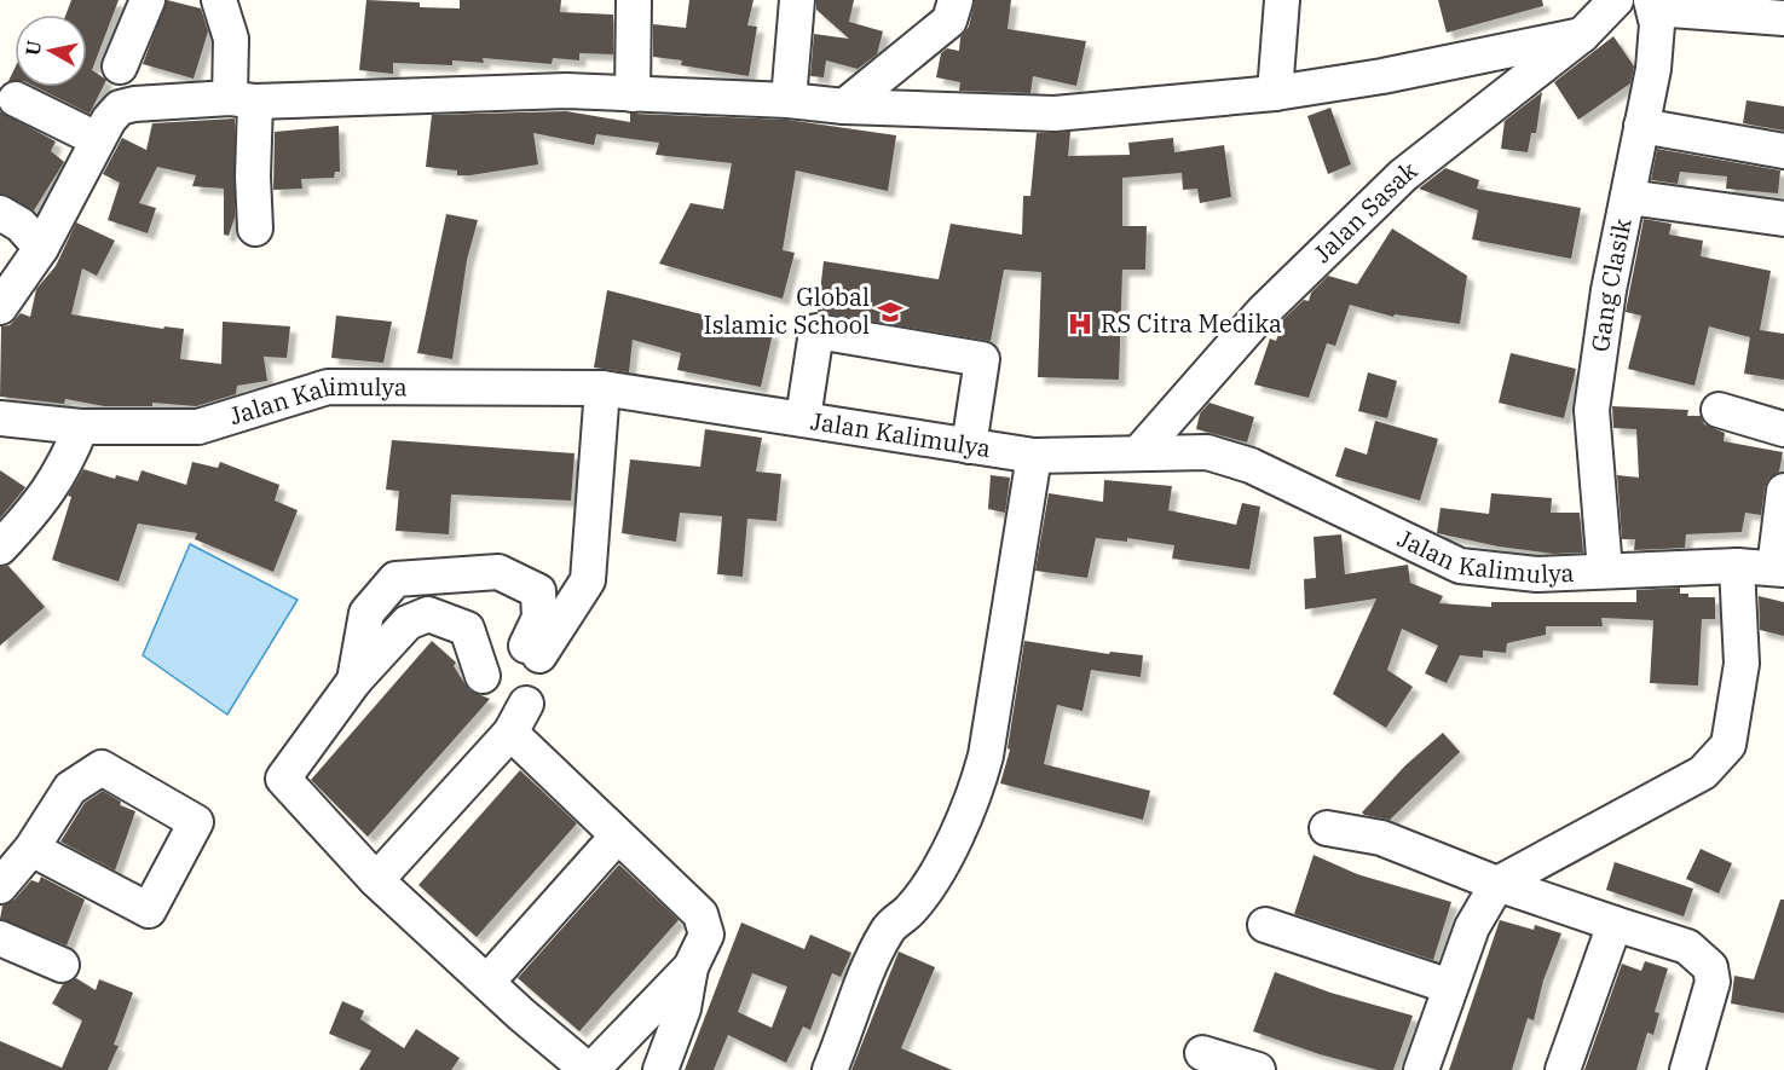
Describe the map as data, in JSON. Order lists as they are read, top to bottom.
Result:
{
  "streets": {
    "street": ["Jalan Sasak", "Gang Clasik", "Jalan Kalimulya"]
  },
  "crossings": [
    ["Jalan Sasak", "Jalan Kalimulya"],
    ["Gang Clasik", "Jalan Kalimulya"]
  ],
  "places": {
    "school or university": ["Global Islamic School"],
    "hospital": ["RS Citra Medika"]
  },
  "north": "left"
}
